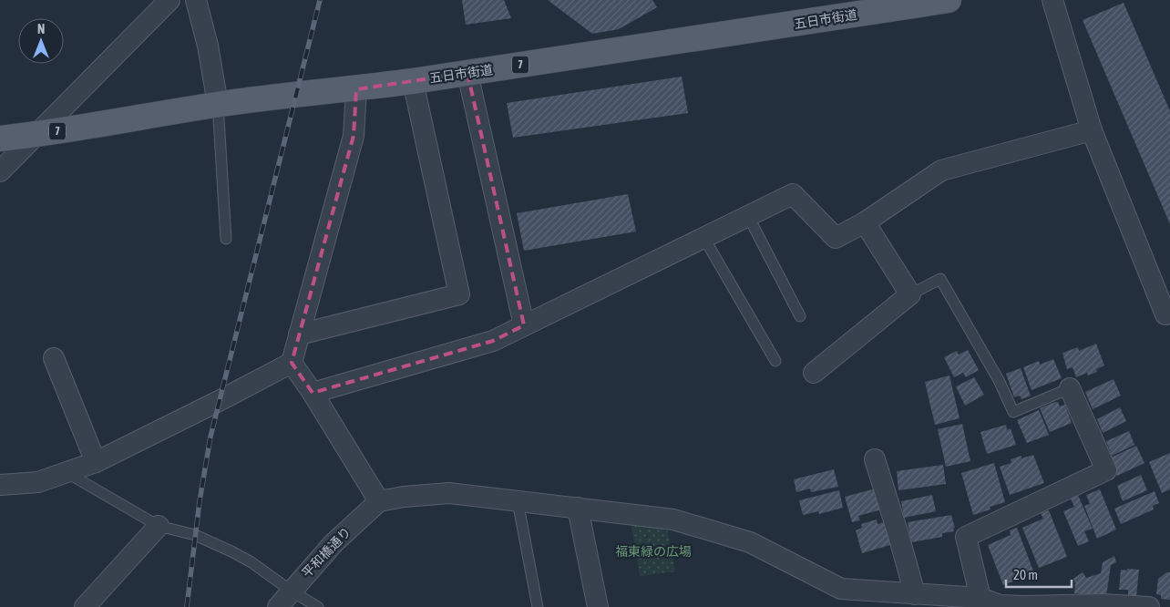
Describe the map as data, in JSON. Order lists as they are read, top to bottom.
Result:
{
  "streets": {
    "main road": ["五日市街道", "7"],
    "street": ["平和橋通り"]
  },
  "parks": ["福東緑の広場"],
  "scale_bar": "20 m",
  "north": "top"
}
